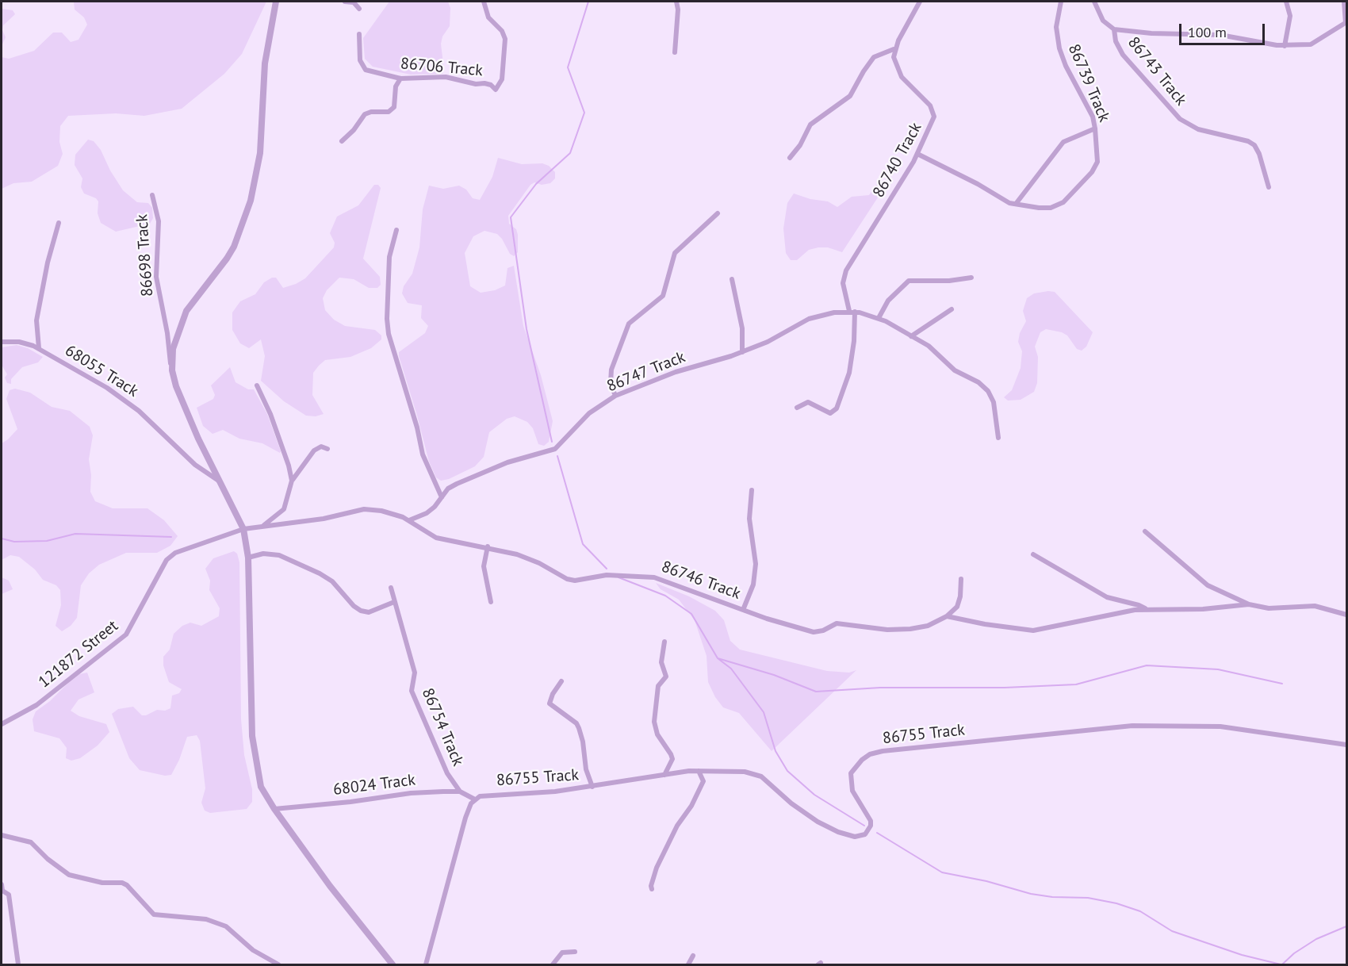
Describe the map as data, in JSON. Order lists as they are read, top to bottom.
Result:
{
  "streets": {
    "street": [
      "86706 Track",
      "86743 Track",
      "86739 Track",
      "86740 Track",
      "86698 Track",
      "68055 Track",
      "86747 Track",
      "86746 Track",
      "121872 Street",
      "86754 Track",
      "86755 Track",
      "68024 Track"
    ]
  },
  "crossings": [
    ["86739 Track", "86740 Track"],
    ["86740 Track", "86747 Track"],
    ["86747 Track", "86746 Track"],
    ["86754 Track", "68024 Track"],
    ["86755 Track", "68024 Track"]
  ],
  "scale_bar": "100 m"
}
